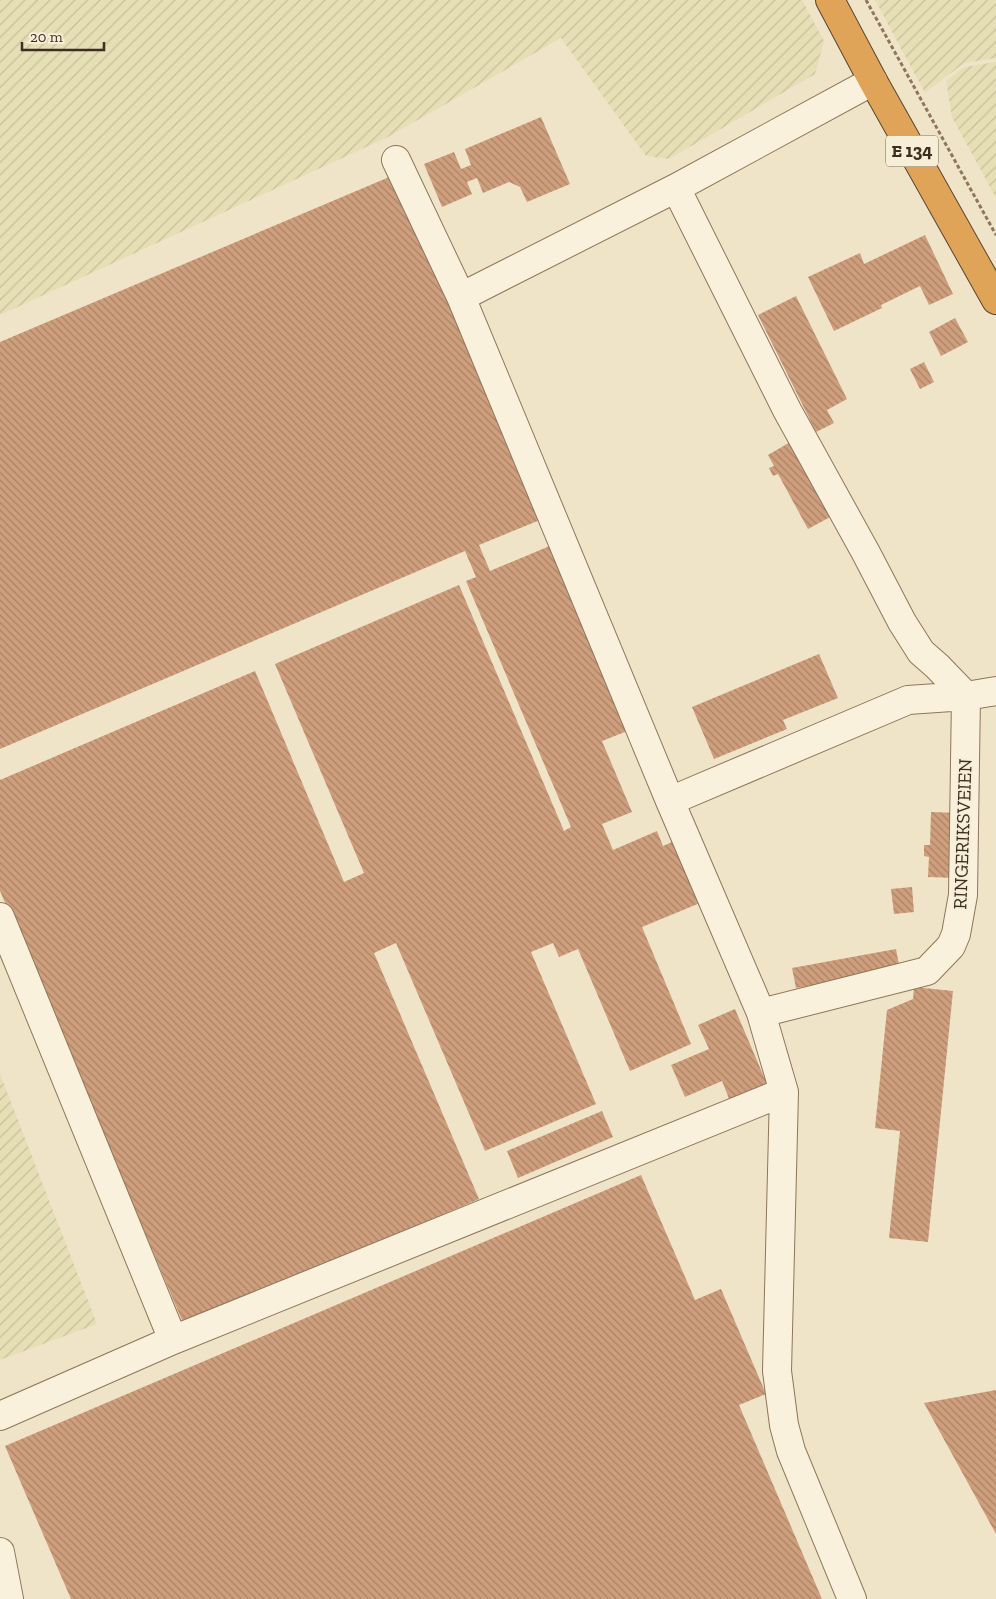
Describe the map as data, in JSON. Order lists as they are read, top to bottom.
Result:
{
  "streets": {
    "highway": ["E 134"],
    "lane": ["RINGERIKSVEIEN"]
  },
  "scale_bar": "20 m"
}
